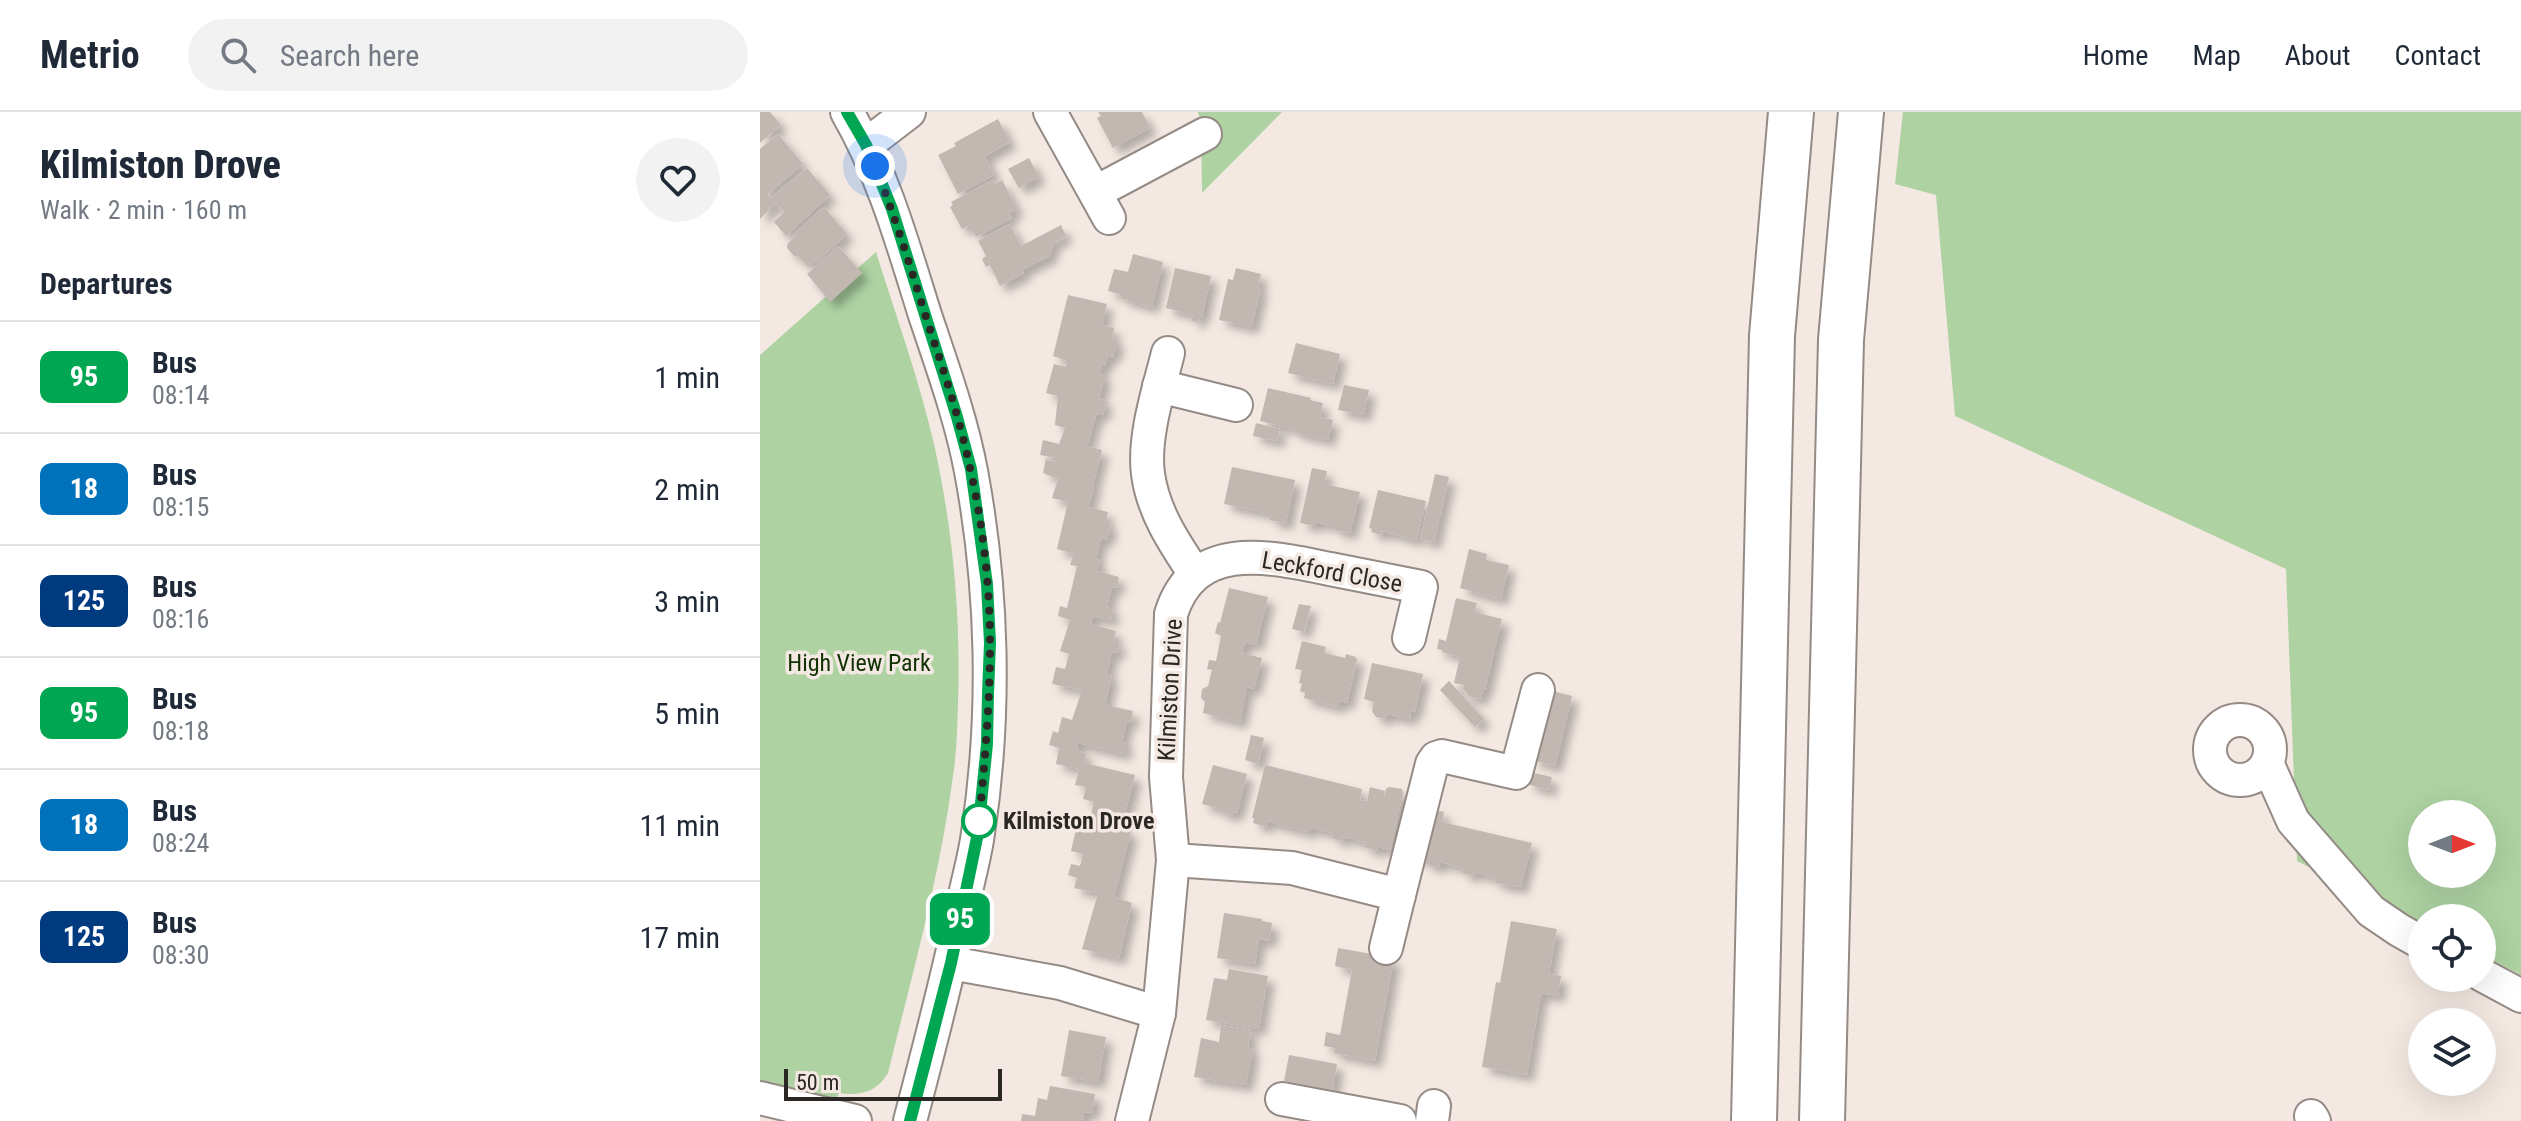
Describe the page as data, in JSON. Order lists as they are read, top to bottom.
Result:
{
  "streets": {
    "street": ["Leckford Close", "Kilmiston Drive"]
  },
  "crossings": [
    ["Leckford Close", "Kilmiston Drive"]
  ],
  "parks": ["High View Park"],
  "places": ["Kilmiston Drove"],
  "lines": ["bus line 95"],
  "scale_bar": "50 m",
  "north": "right",
  "page": {
    "header": "Metrio",
    "search": "Search here",
    "nav": [
      "Home",
      "Map",
      "About",
      "Contact"
    ],
    "heading": [
      ["Kilmiston Drove", "Walk · 2 min · 160 m"],
      "Departures"
    ],
    "on_map": "95",
    "list": [
      {
        "mark": "95",
        "name": "Bus",
        "note": "08:14",
        "value": "1 min"
      },
      {
        "mark": "18",
        "name": "Bus",
        "note": "08:15",
        "value": "2 min"
      },
      {
        "mark": "125",
        "name": "Bus",
        "note": "08:16",
        "value": "3 min"
      },
      {
        "mark": "95",
        "name": "Bus",
        "note": "08:18",
        "value": "5 min"
      },
      {
        "mark": "18",
        "name": "Bus",
        "note": "08:24",
        "value": "11 min"
      },
      {
        "mark": "125",
        "name": "Bus",
        "note": "08:30",
        "value": "17 min"
      }
    ],
    "scale": "50 m"
  }
}
